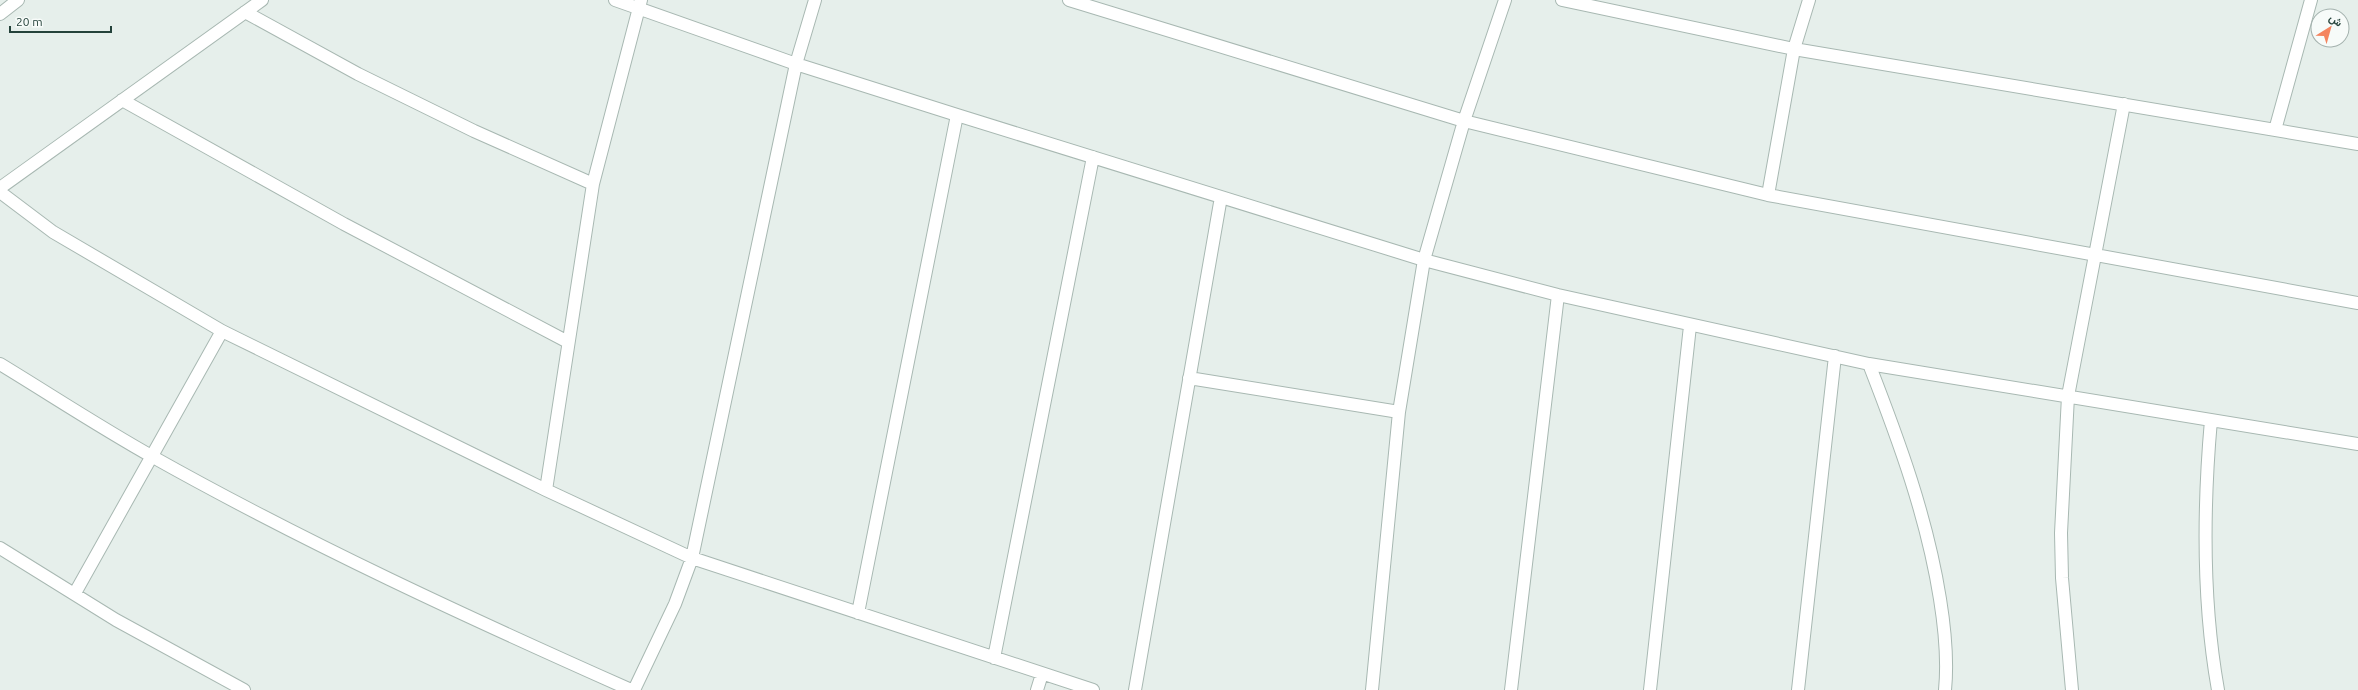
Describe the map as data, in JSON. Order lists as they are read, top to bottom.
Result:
{
  "scale_bar": "20 m",
  "north": "top right"
}
